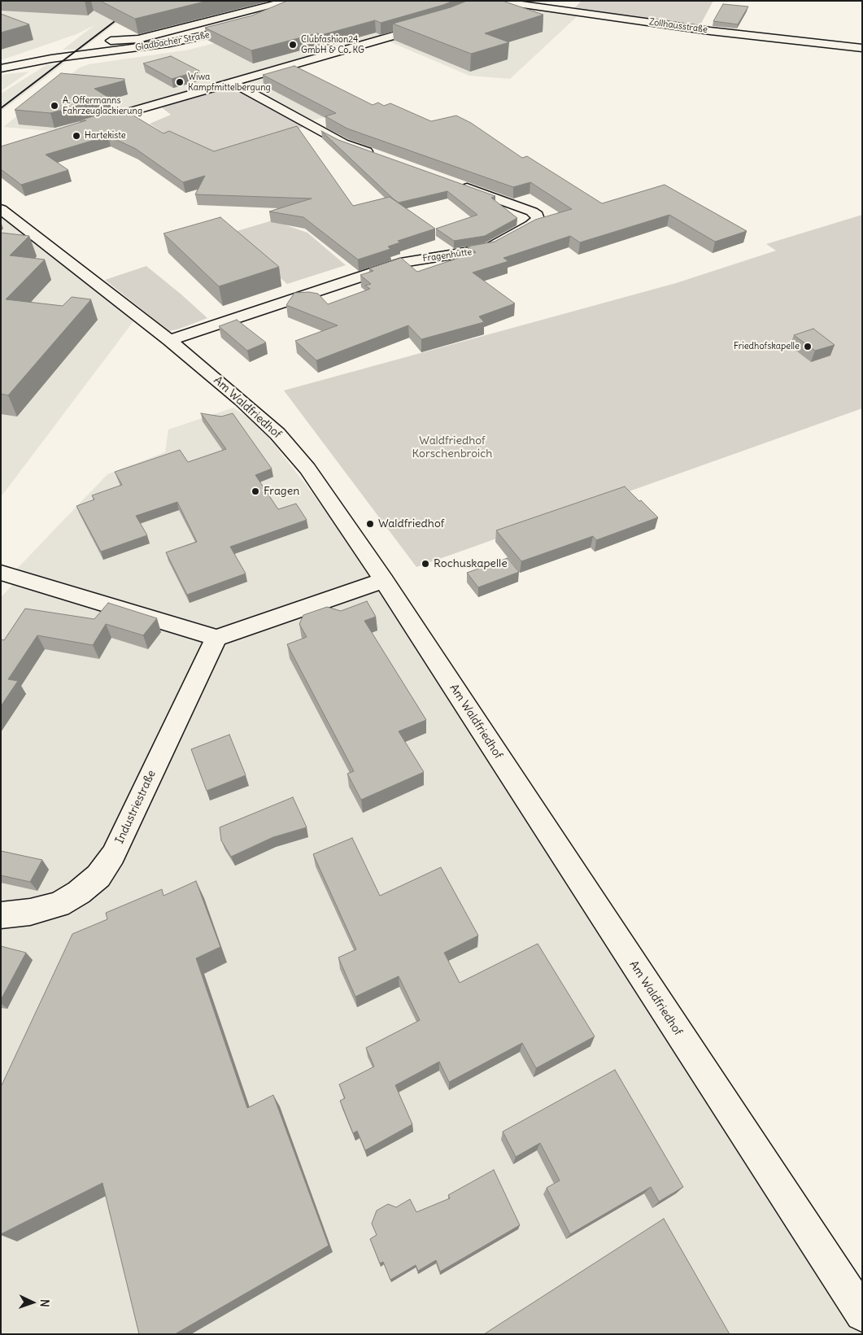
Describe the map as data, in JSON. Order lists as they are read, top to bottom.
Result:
{
  "streets": {
    "street": [
      "Zollhausstraße",
      "Gladbacher Straße",
      "Fragenhütte",
      "Am Waldfriedhof",
      "Industriestraße"
    ]
  },
  "crossings": [
    ["Fragenhütte", "Am Waldfriedhof"]
  ],
  "parks": ["Waldfriedhof Korschenbroich"],
  "places": [
    "Clubfashion24 GmbH & Co. KG",
    "Wiwa Kampfmittelbergung",
    "A. Offermanns Fahrzeuglackierung",
    "Hartekiste",
    "Friedhofskapelle",
    "Fragen",
    "Waldfriedhof",
    "Rochuskapelle"
  ],
  "north": "right"
}
